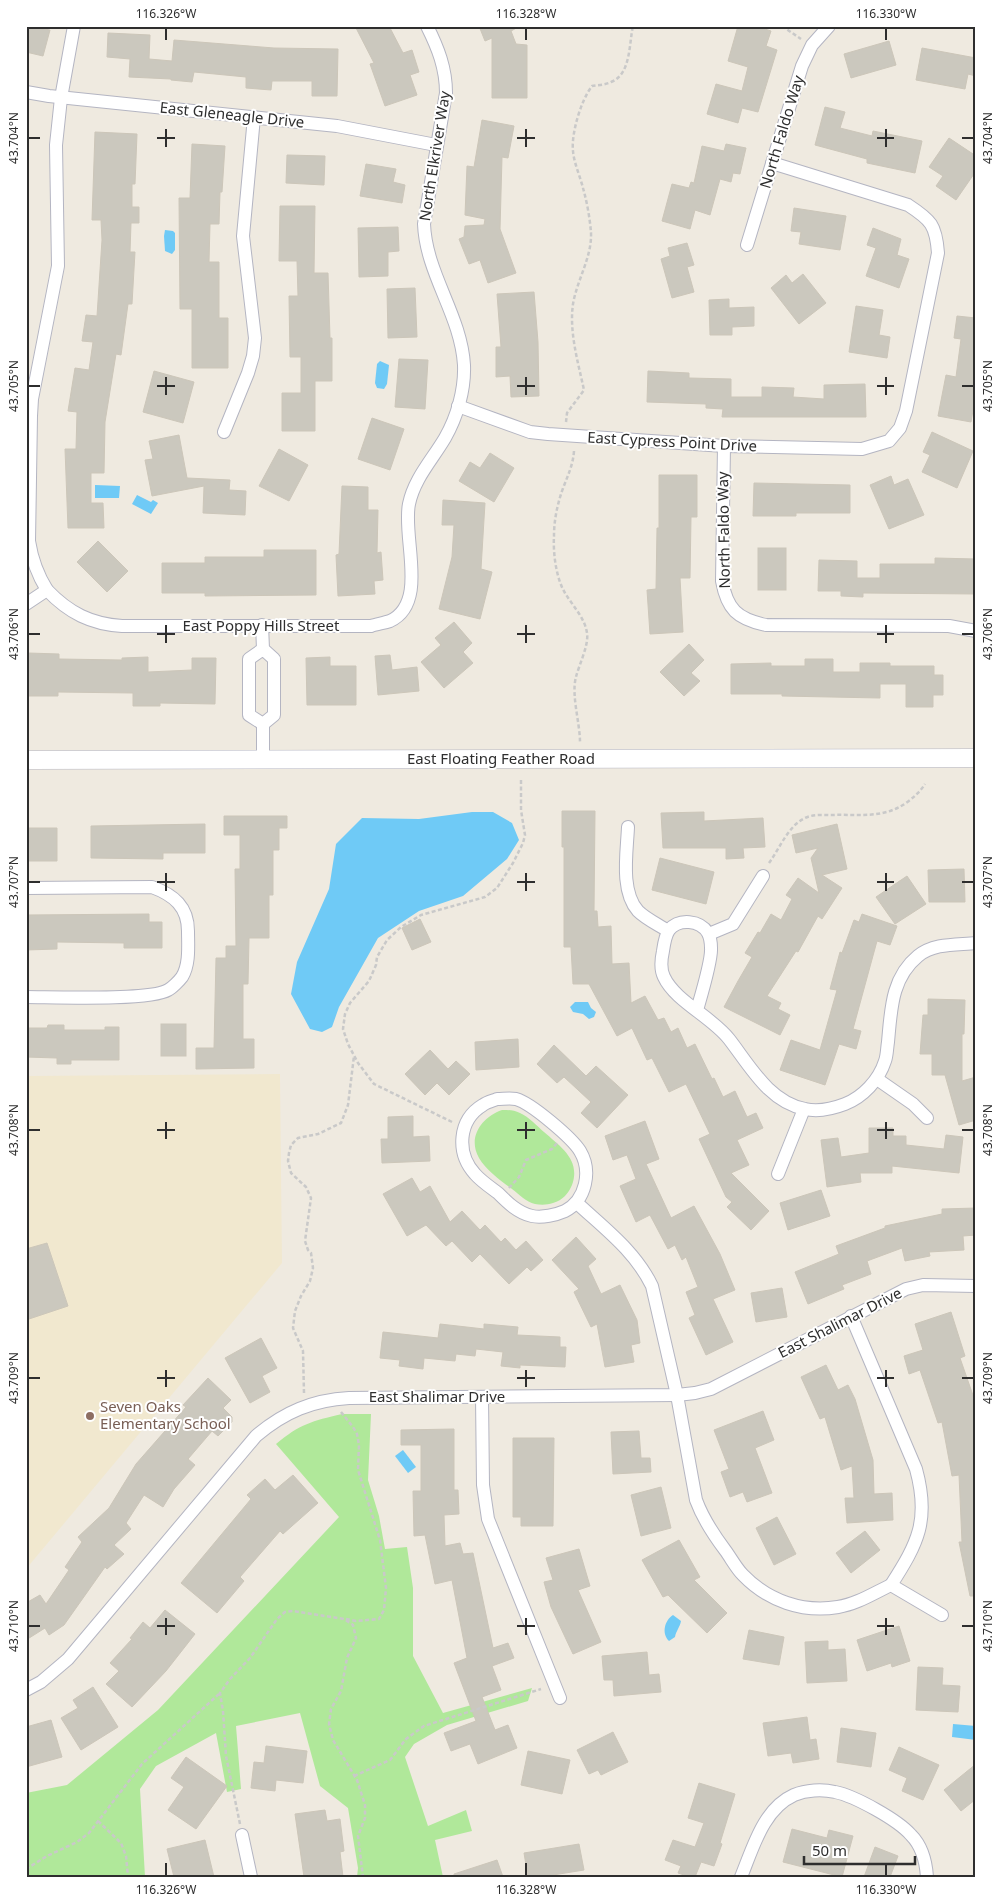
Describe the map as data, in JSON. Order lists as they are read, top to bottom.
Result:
{
  "streets": {
    "main road": ["East Floating Feather Road"],
    "street": [
      "East Gleneagle Drive",
      "North Faldo Way",
      "North Elkriver Way",
      "East Cypress Point Drive",
      "East Poppy Hills Street",
      "East Shalimar Drive"
    ]
  },
  "crossings": [
    ["East Gleneagle Drive", "North Elkriver Way"],
    ["East Gleneagle Drive", "East Poppy Hills Street"],
    ["North Faldo Way", "East Cypress Point Drive"],
    ["North Elkriver Way", "East Cypress Point Drive"],
    ["North Elkriver Way", "East Poppy Hills Street"]
  ],
  "places": ["Seven Oaks Elementary School"],
  "scale_bar": "50 m",
  "coordinates": [
    "116.326°W",
    "116.328°W",
    "116.330°W",
    "43.704°N",
    "43.705°N",
    "43.706°N",
    "43.707°N",
    "43.708°N",
    "43.709°N",
    "43.710°N"
  ]
}
